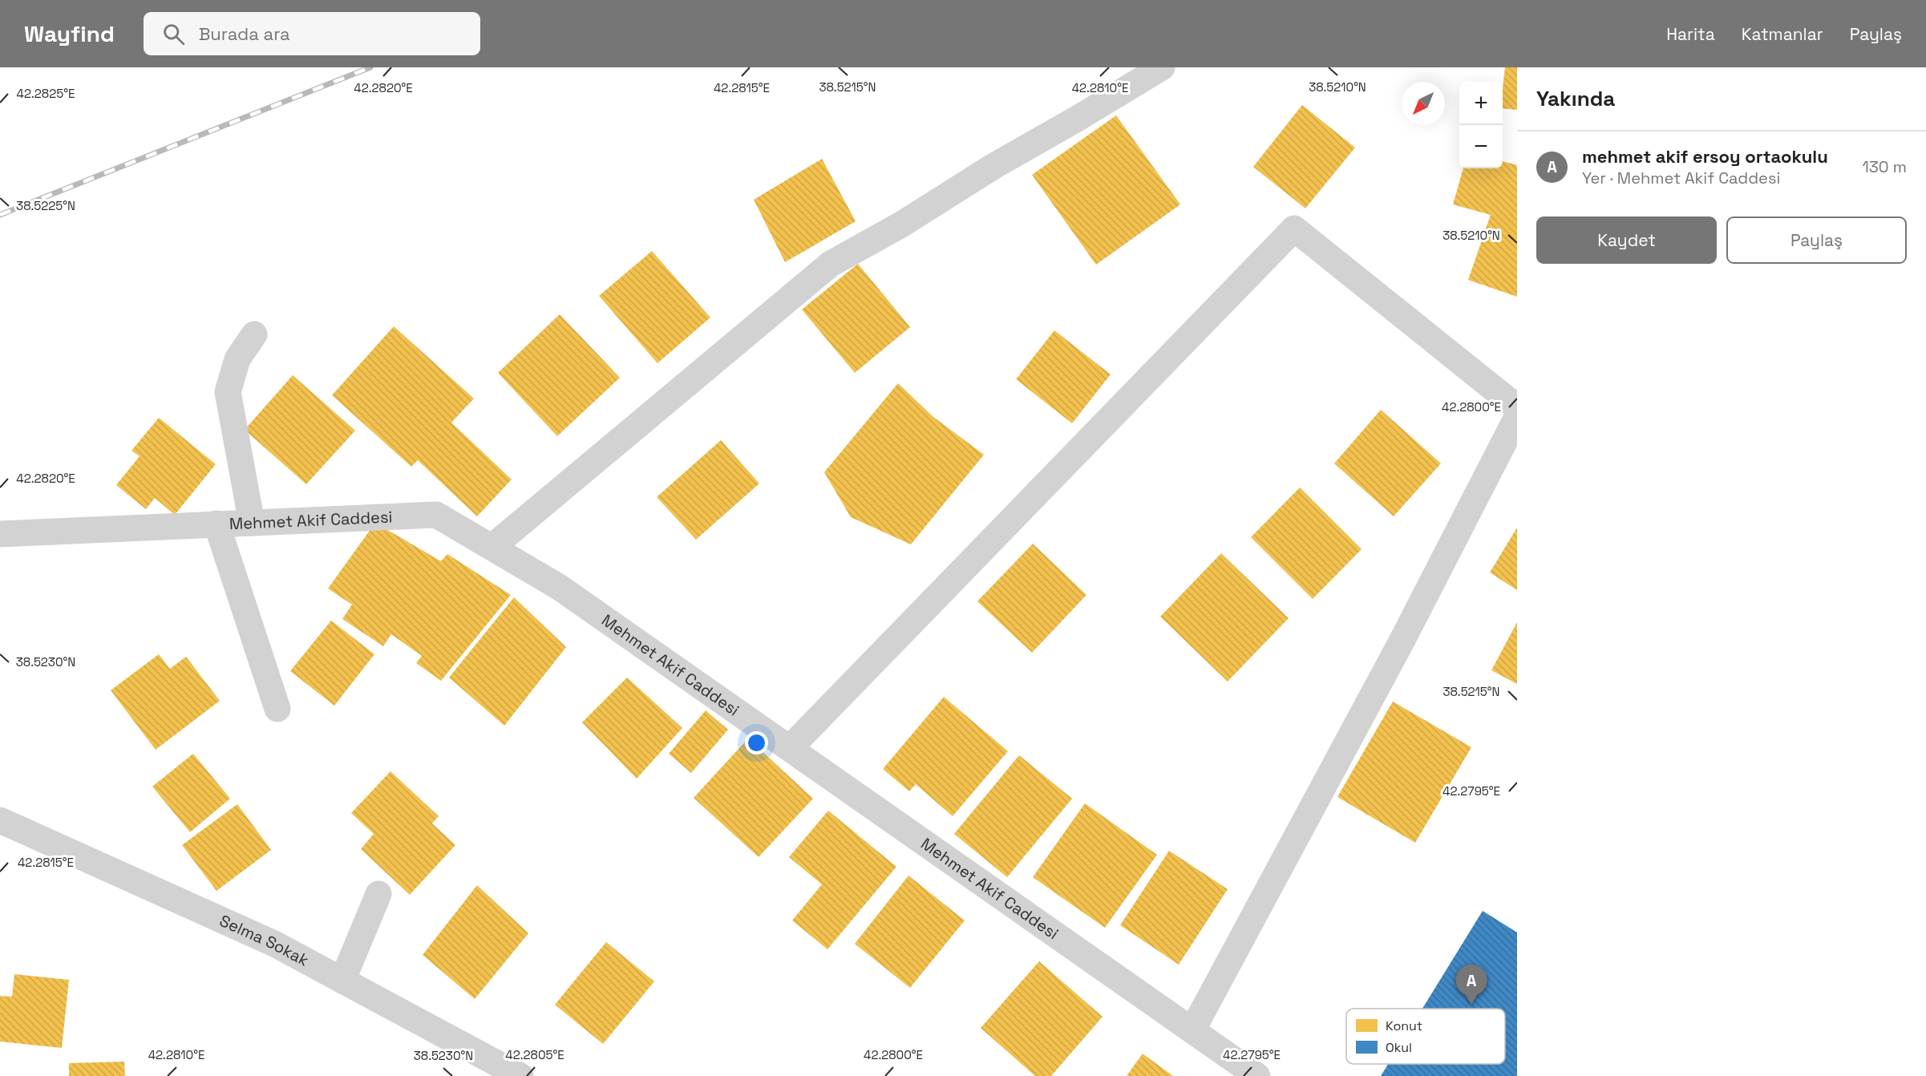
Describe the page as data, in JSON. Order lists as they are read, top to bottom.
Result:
{
  "streets": {
    "street": ["Mehmet Akif Caddesi", "Selma Sokak"]
  },
  "legend": ["Konut", "Okul"],
  "north": "bottom left",
  "page": {
    "header": "Wayfind",
    "search": "Burada ara",
    "nav": ["Harita", "Katmanlar", "Paylaş"],
    "heading": "Yakında",
    "map_buttons": ["+", "−"],
    "list": [
      {
        "mark": "A",
        "name": "mehmet akif ersoy ortaokulu",
        "note": "Yer · Mehmet Akif Caddesi",
        "value": "130 m"
      }
    ],
    "buttons": ["Kaydet", "Paylaş"],
    "pins": "A"
  },
  "coordinates": [
    "38.5215°N",
    "38.5210°N",
    "42.2820°E",
    "42.2815°E",
    "42.2810°E",
    "42.2825°E",
    "38.5225°N",
    "42.2800°E",
    "38.5230°N",
    "42.2795°E",
    "42.2805°E"
  ]
}
